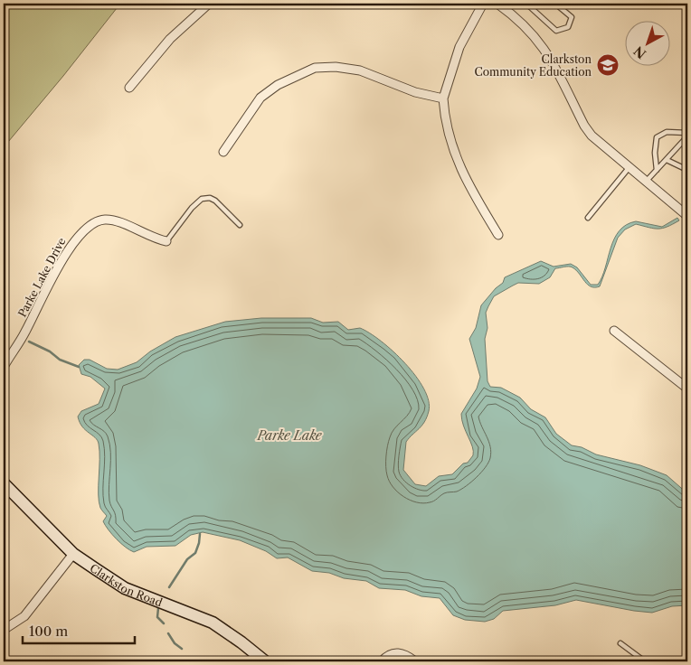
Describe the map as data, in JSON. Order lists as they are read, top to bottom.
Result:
{
  "streets": {
    "street": ["Parke Lake Drive", "Clarkston Road"]
  },
  "water": ["Parke Lake"],
  "places": {
    "school or university": ["Clarkston Community Education"]
  },
  "scale_bar": "100 m",
  "north": "bottom left"
}
